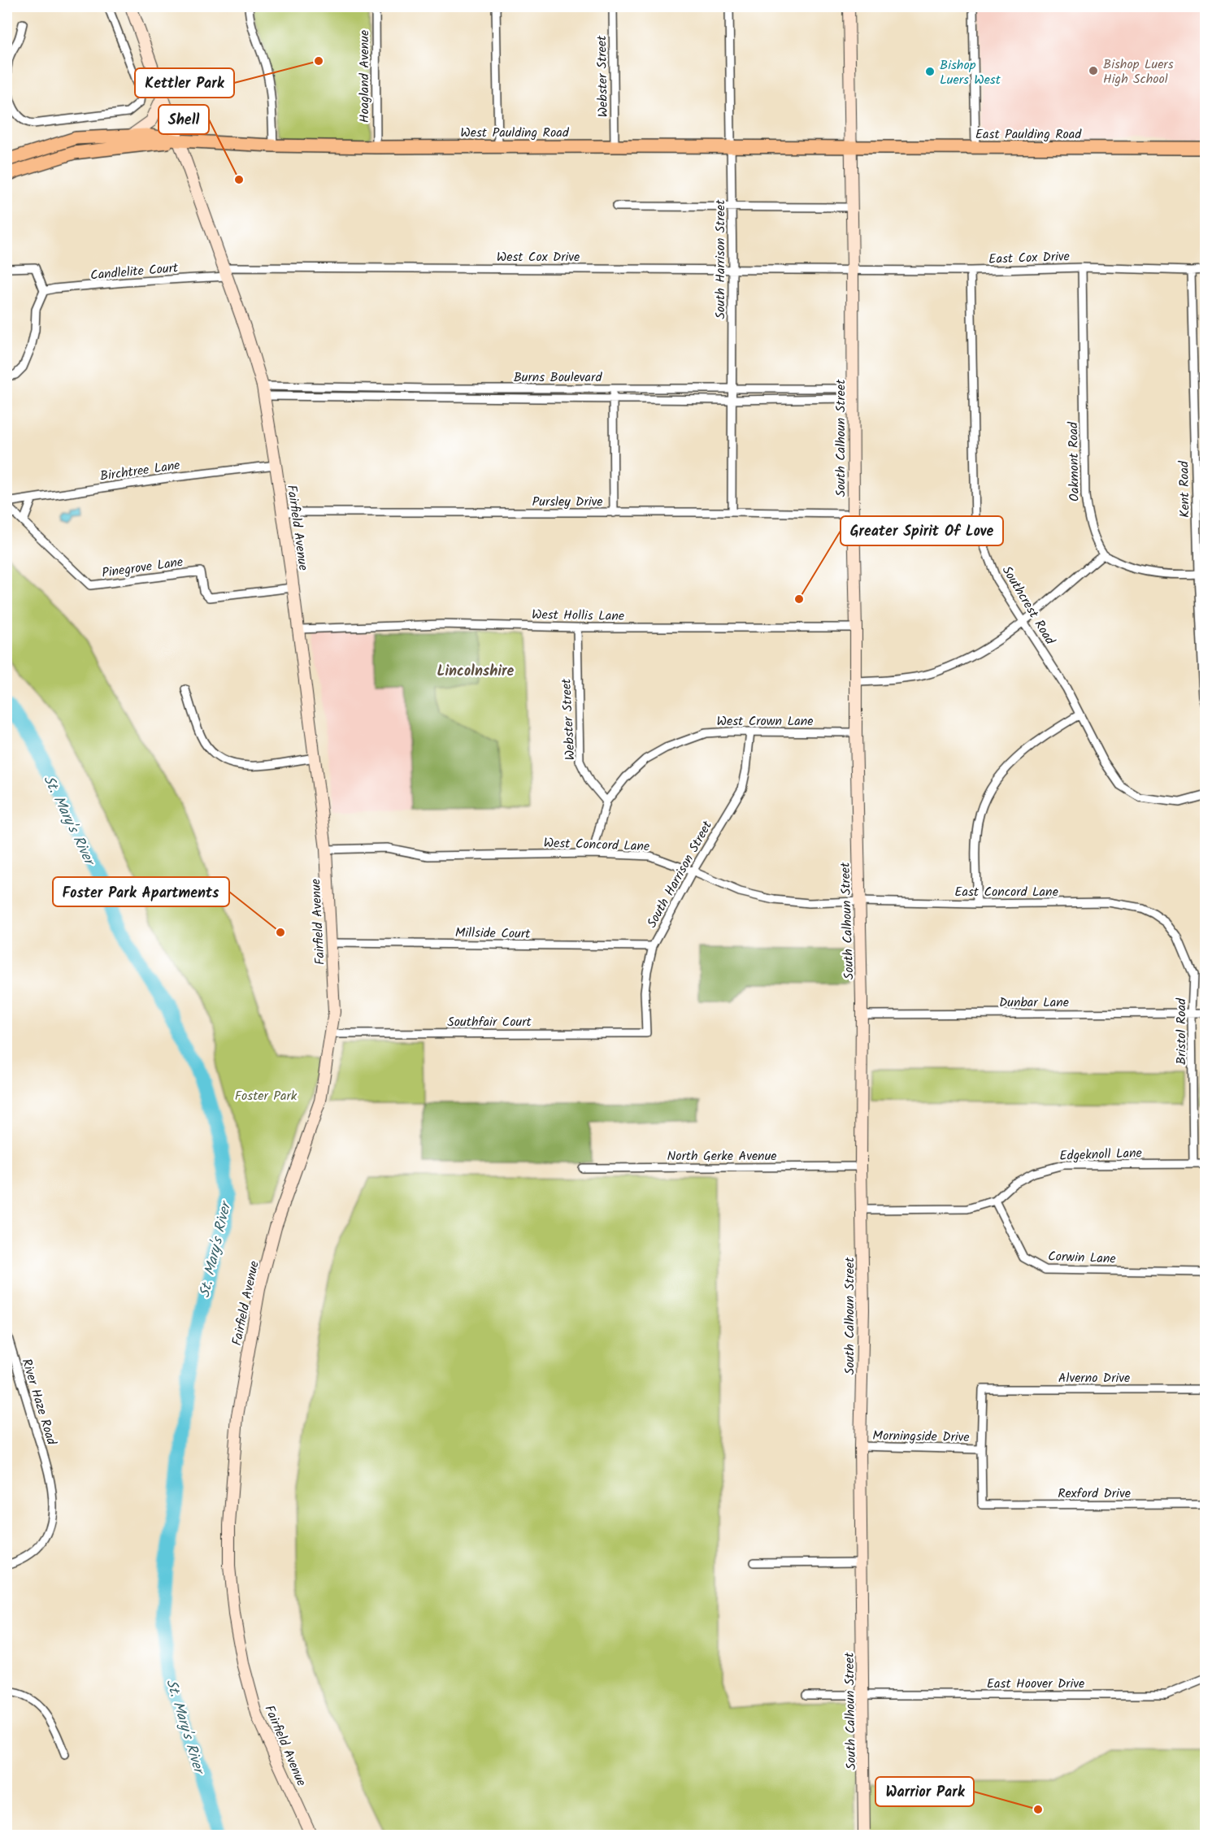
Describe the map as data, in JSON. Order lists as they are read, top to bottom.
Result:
{
  "streets": {
    "main road": [
      "West Paulding Road",
      "East Paulding Road",
      "South Calhoun Street",
      "Fairfield Avenue"
    ],
    "street": [
      "Hoagland Avenue",
      "Webster Street",
      "West Cox Drive",
      "East Cox Drive",
      "South Harrison Street",
      "Candlelite Court",
      "Burns Boulevard",
      "Oakmont Road",
      "Birchtree Lane",
      "Kent Road",
      "Pursley Drive",
      "Pinegrove Lane",
      "Southcrest Road",
      "West Hollis Lane",
      "West Crown Lane",
      "West Concord Lane",
      "East Concord Lane",
      "Millside Court",
      "Dunbar Lane",
      "Southfair Court",
      "Bristol Road",
      "Edgeknoll Lane",
      "North Gerke Avenue",
      "Corwin Lane",
      "Alverno Drive",
      "River Haze Road",
      "Morningside Drive",
      "Rexford Drive",
      "East Hoover Drive"
    ]
  },
  "crossings": [
    ["Hoagland Avenue", "West Paulding Road"],
    ["Webster Street", "West Paulding Road"],
    ["Webster Street", "West Hollis Lane"],
    ["Webster Street", "West Crown Lane"],
    ["West Paulding Road", "East Paulding Road"],
    ["West Paulding Road", "South Harrison Street"],
    ["West Paulding Road", "South Calhoun Street"],
    ["West Paulding Road", "Fairfield Avenue"],
    ["East Paulding Road", "South Calhoun Street"],
    ["West Cox Drive", "East Cox Drive"],
    ["West Cox Drive", "South Harrison Street"],
    ["West Cox Drive", "Candlelite Court"],
    ["West Cox Drive", "South Calhoun Street"],
    ["West Cox Drive", "Fairfield Avenue"],
    ["East Cox Drive", "South Calhoun Street"],
    ["East Cox Drive", "Oakmont Road"],
    ["East Cox Drive", "Kent Road"],
    ["East Cox Drive", "Southcrest Road"],
    ["South Harrison Street", "Burns Boulevard"],
    ["South Harrison Street", "Pursley Drive"],
    ["South Harrison Street", "West Crown Lane"],
    ["South Harrison Street", "West Concord Lane"],
    ["South Harrison Street", "Millside Court"],
    ["South Harrison Street", "Southfair Court"],
    ["Candlelite Court", "Fairfield Avenue"],
    ["Burns Boulevard", "South Calhoun Street"],
    ["Burns Boulevard", "Fairfield Avenue"],
    ["South Calhoun Street", "Pursley Drive"],
    ["South Calhoun Street", "West Hollis Lane"],
    ["South Calhoun Street", "West Crown Lane"],
    ["South Calhoun Street", "West Concord Lane"],
    ["South Calhoun Street", "East Concord Lane"],
    ["South Calhoun Street", "Dunbar Lane"],
    ["South Calhoun Street", "Edgeknoll Lane"],
    ["South Calhoun Street", "North Gerke Avenue"],
    ["South Calhoun Street", "Morningside Drive"],
    ["South Calhoun Street", "East Hoover Drive"],
    ["Birchtree Lane", "Fairfield Avenue"],
    ["Birchtree Lane", "Pinegrove Lane"],
    ["Pursley Drive", "Fairfield Avenue"],
    ["Fairfield Avenue", "Pinegrove Lane"],
    ["Fairfield Avenue", "West Hollis Lane"],
    ["Fairfield Avenue", "West Concord Lane"],
    ["Fairfield Avenue", "Millside Court"],
    ["Fairfield Avenue", "Southfair Court"],
    ["West Crown Lane", "West Concord Lane"],
    ["West Concord Lane", "East Concord Lane"],
    ["East Concord Lane", "Bristol Road"],
    ["Dunbar Lane", "Bristol Road"],
    ["Bristol Road", "Edgeknoll Lane"],
    ["Edgeknoll Lane", "Corwin Lane"],
    ["Alverno Drive", "Morningside Drive"],
    ["Alverno Drive", "Rexford Drive"],
    ["Morningside Drive", "Rexford Drive"]
  ],
  "districts": ["Lincolnshire"],
  "water": ["St. Mary's River"],
  "parks": ["Foster Park"],
  "places": [
    "Kettler Park",
    "Bishop Luers High School",
    "Bishop Luers West",
    "Shell",
    "Greater Spirit Of Love",
    "Foster Park Apartments",
    "Warrior Park"
  ]
}
